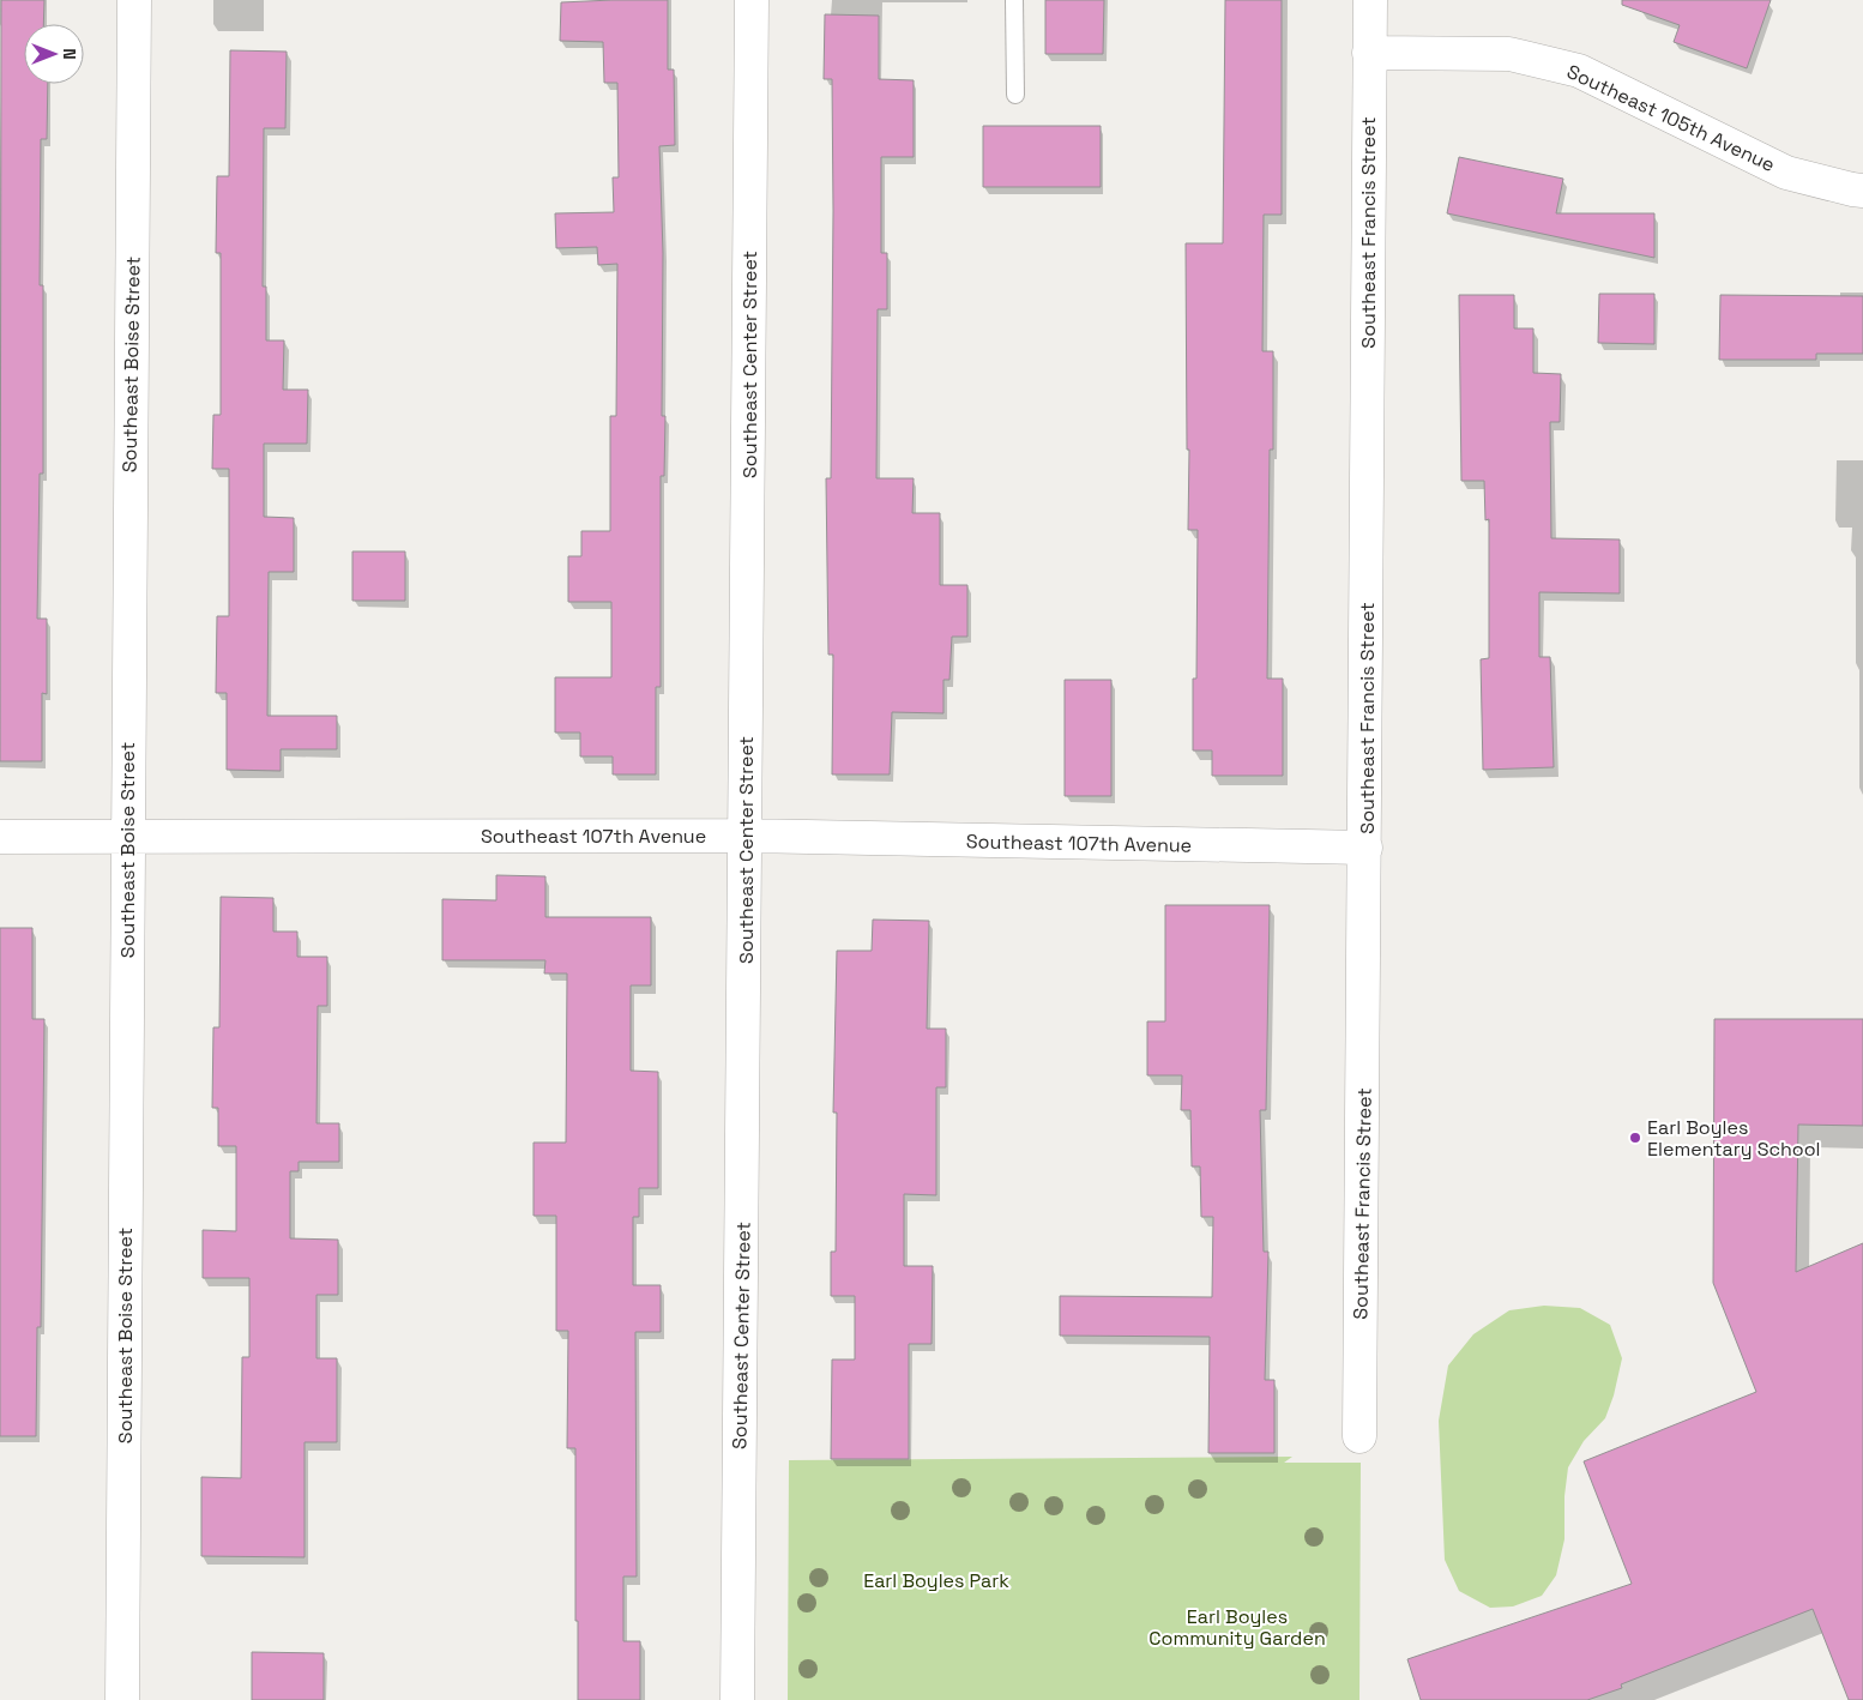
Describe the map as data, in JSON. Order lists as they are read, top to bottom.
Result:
{
  "streets": {
    "street": [
      "Southeast 105th Avenue",
      "Southeast Francis Street",
      "Southeast Boise Street",
      "Southeast Center Street",
      "Southeast 107th Avenue"
    ]
  },
  "crossings": [
    ["Southeast 105th Avenue", "Southeast Francis Street"],
    ["Southeast Francis Street", "Southeast 107th Avenue"],
    ["Southeast Boise Street", "Southeast 107th Avenue"],
    ["Southeast Center Street", "Southeast 107th Avenue"]
  ],
  "parks": ["Earl Boyles Park", "Earl Boyles Community Garden"],
  "places": ["Earl Boyles Elementary School"],
  "north": "right"
}
